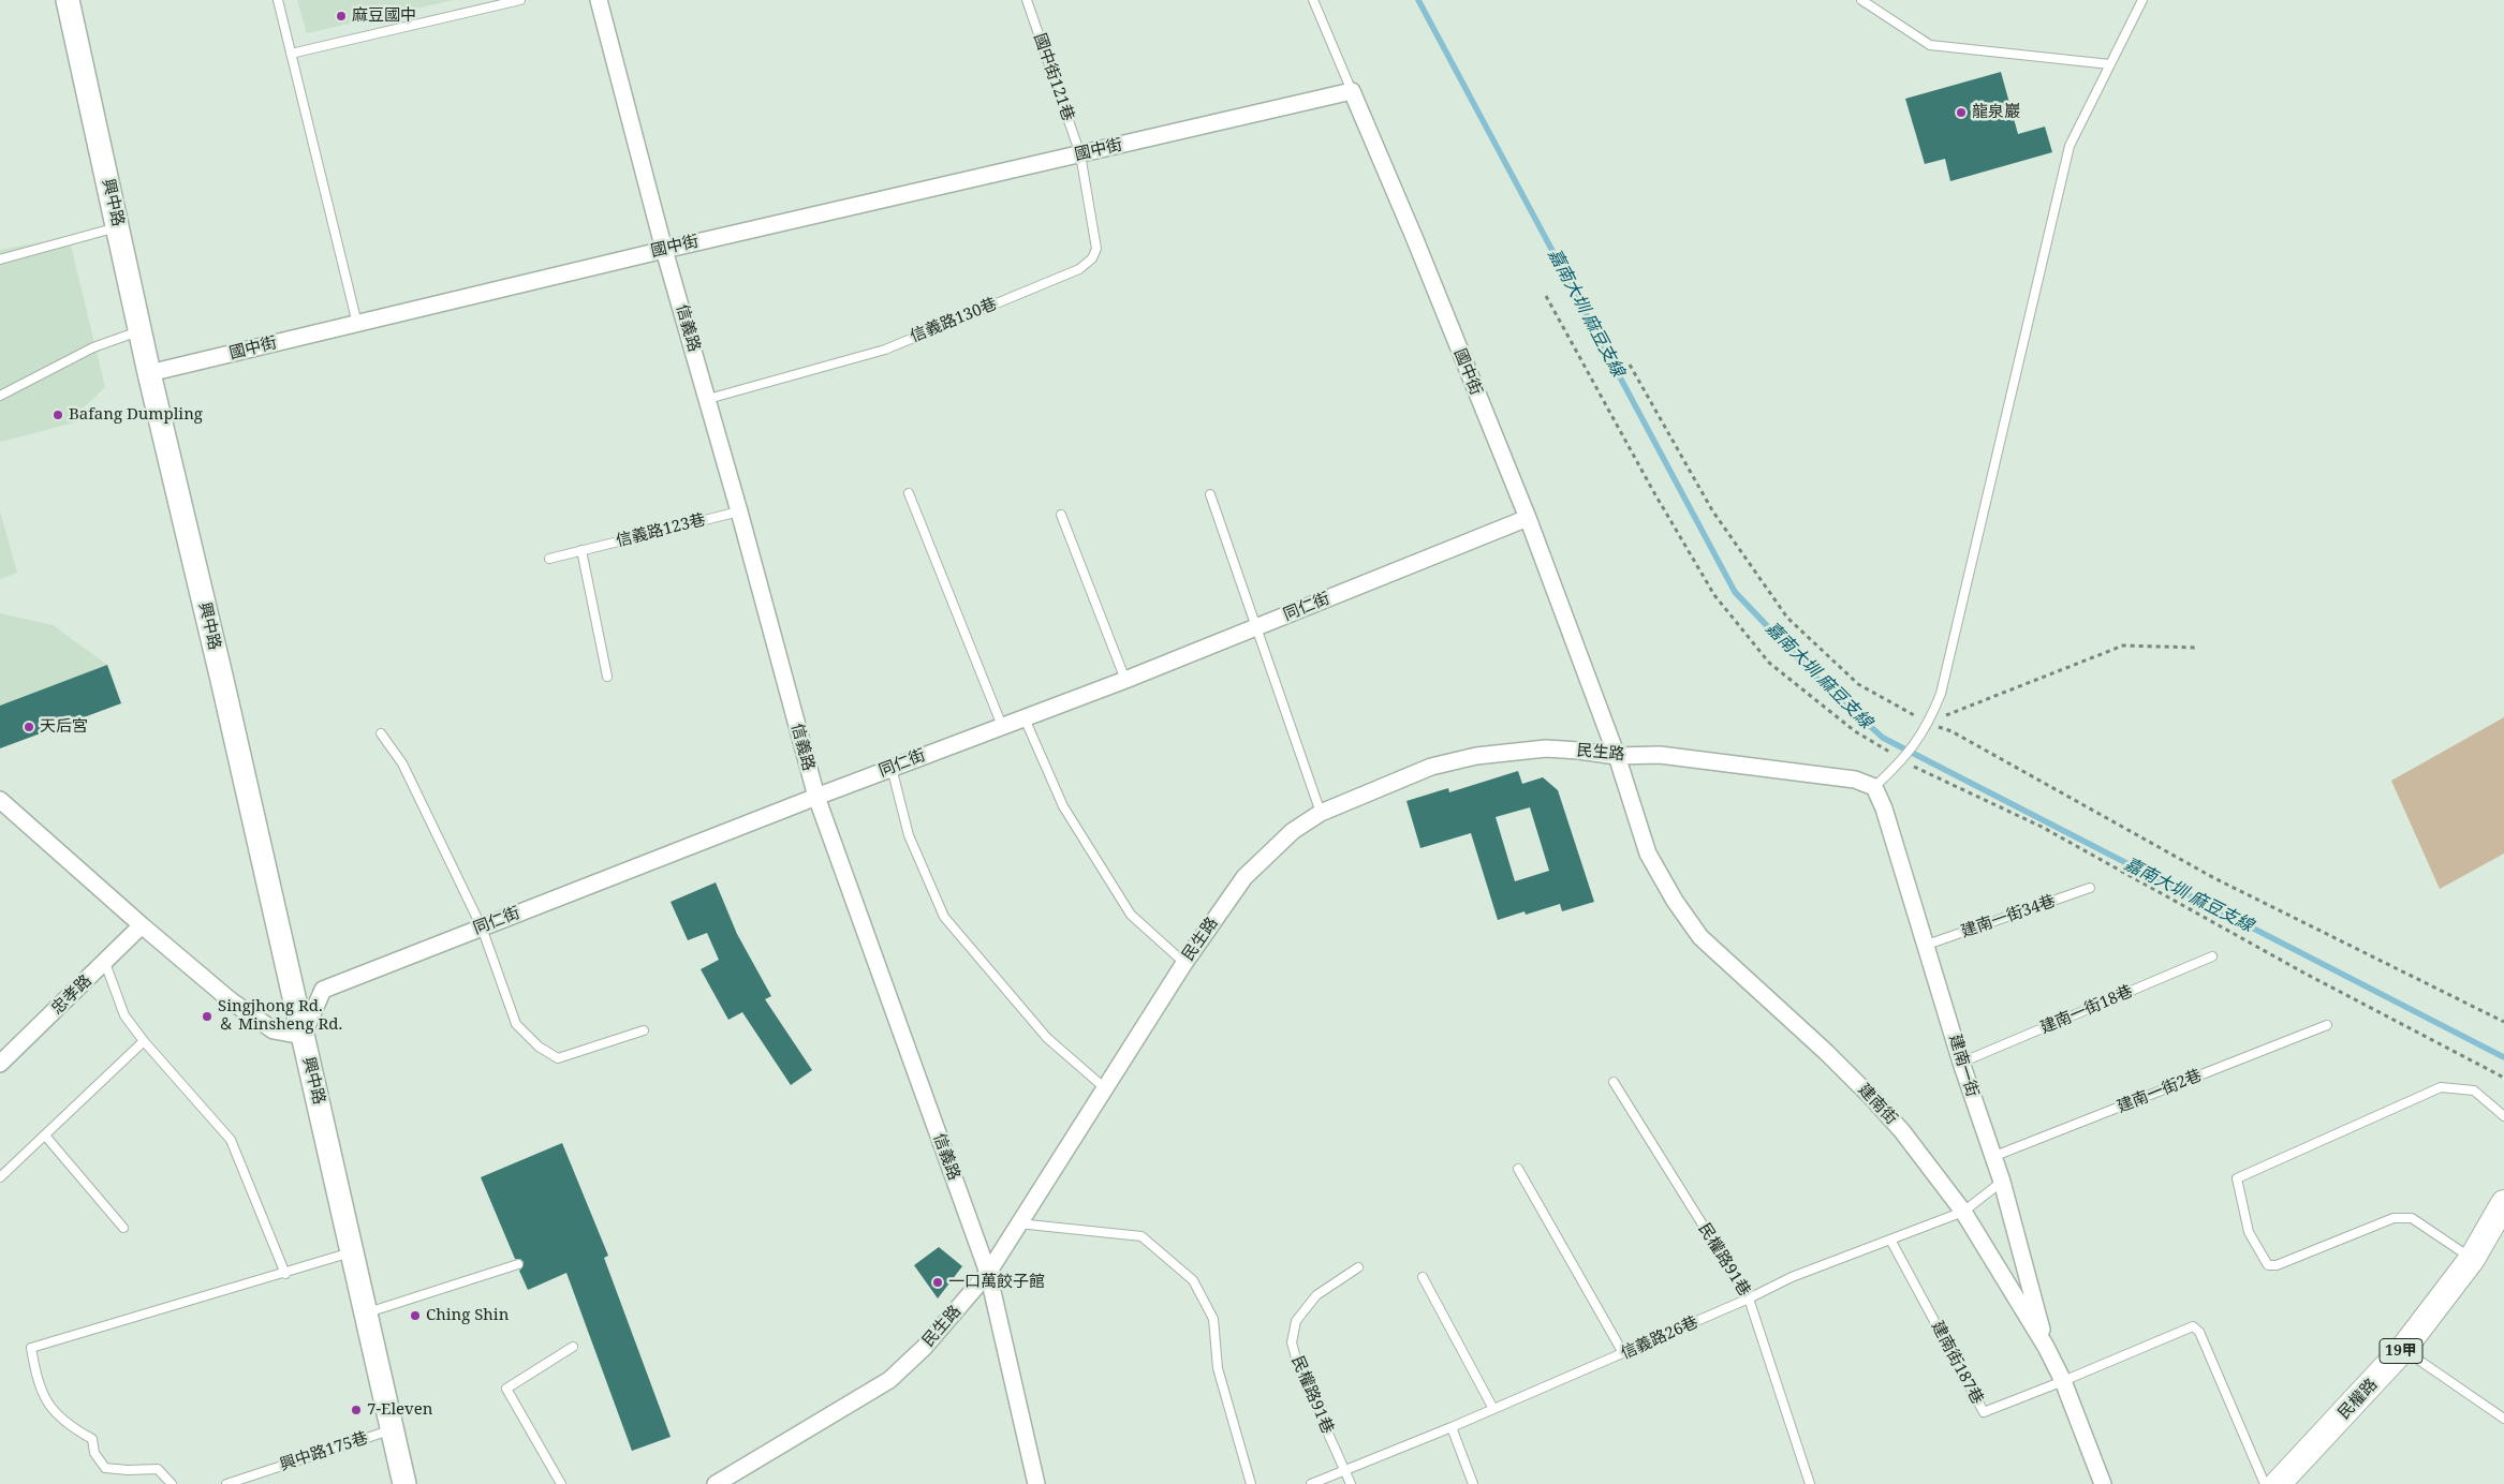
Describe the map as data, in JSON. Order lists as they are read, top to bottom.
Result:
{
  "streets": {
    "main road": ["興中路", "19甲", "民權路"],
    "street": [
      "國中街",
      "信義路",
      "同仁街",
      "民生路",
      "忠孝路",
      "建南一街",
      "建南街"
    ],
    "lane": [
      "國中街121巷",
      "信義路130巷",
      "信義路123巷",
      "建南一街34巷",
      "建南一街18巷",
      "建南一街2巷",
      "民權路91巷",
      "信義路26巷",
      "建南街187巷",
      "興中路175巷"
    ]
  },
  "crossings": [
    ["國中街121巷", "國中街"],
    ["國中街121巷", "信義路130巷"],
    ["國中街", "興中路"],
    ["國中街", "信義路130巷"],
    ["國中街", "信義路"],
    ["國中街", "同仁街"],
    ["國中街", "民生路"],
    ["國中街", "建南街"],
    ["興中路", "同仁街"],
    ["興中路", "興中路175巷"],
    ["信義路130巷", "信義路"],
    ["信義路", "信義路123巷"],
    ["信義路", "同仁街"],
    ["信義路", "民生路"],
    ["民生路", "建南一街"],
    ["民生路", "建南街"],
    ["建南一街34巷", "建南一街"],
    ["建南一街18巷", "建南一街"],
    ["建南一街", "建南一街2巷"],
    ["建南一街", "建南街"],
    ["建南一街", "信義路26巷"],
    ["建南街", "信義路26巷"],
    ["建南街", "建南街187巷"],
    ["民權路91巷", "信義路26巷"],
    ["信義路26巷", "建南街187巷"]
  ],
  "water": ["嘉南大圳 麻豆支線"],
  "places": [
    "麻豆國中",
    "龍泉巖",
    "Bafang Dumpling",
    "天后宮",
    "Singjhong Rd. ＆ Minsheng Rd.",
    "一口萬餃子館",
    "Ching Shin",
    "7-Eleven"
  ]
}
